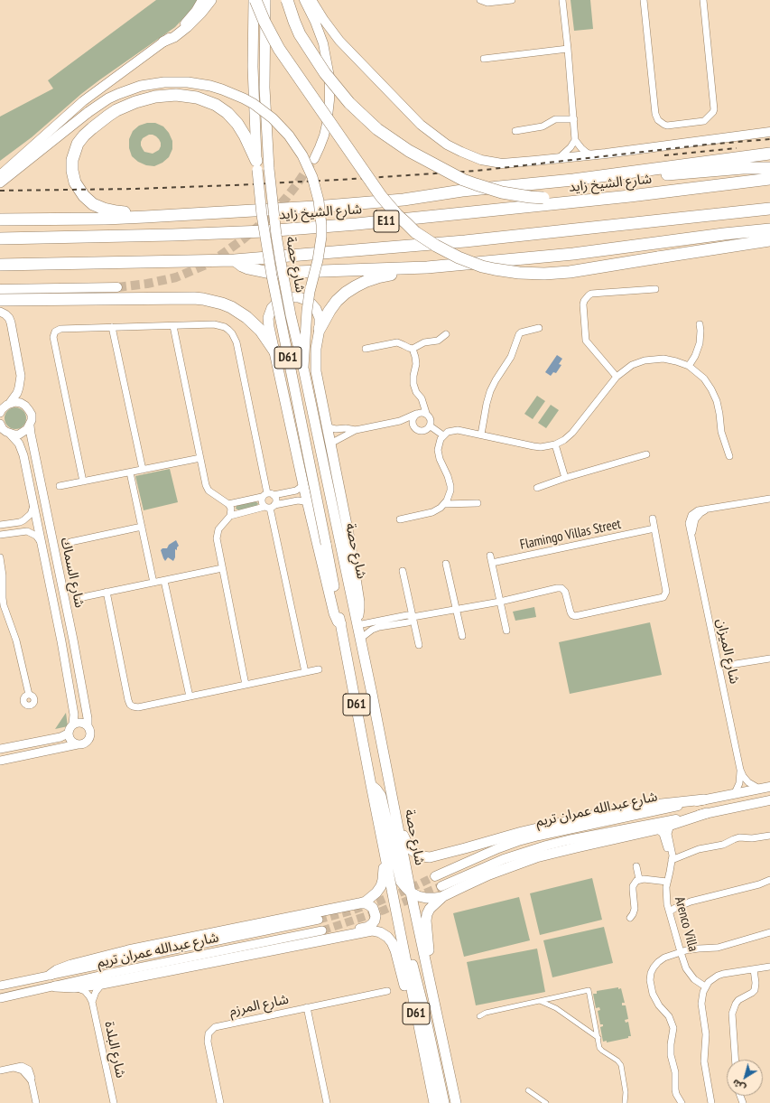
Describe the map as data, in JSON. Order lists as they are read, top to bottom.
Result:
{
  "streets": {
    "highway": ["شارع الشيخ زايد", "E11"],
    "main road": ["شارع حصة", "D61", "شارع عبدالله عمران تريم"],
    "street": [
      "Flamingo Villas Street",
      "شارع السماك",
      "شارع الميزان",
      "Arenco Villa",
      "شارع المرزم",
      "شارع البلدة"
    ]
  },
  "crossings": [
    ["شارع الميزان", "شارع عبدالله عمران تريم"]
  ],
  "north": "bottom left"
}
